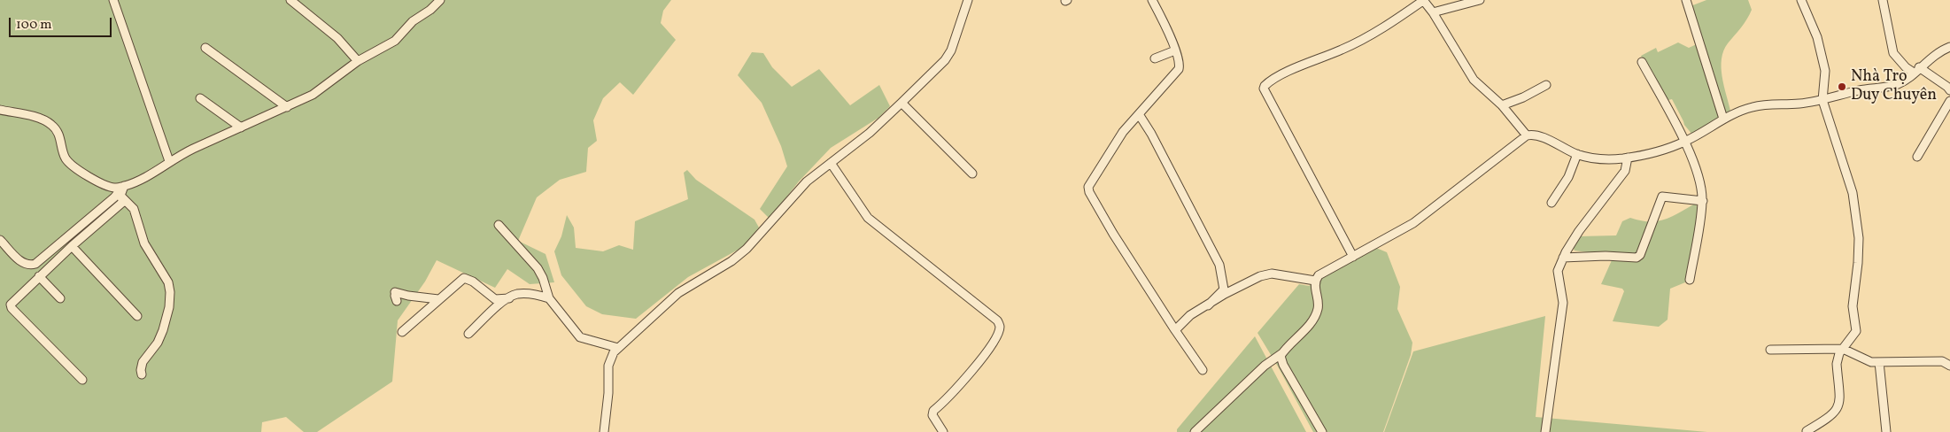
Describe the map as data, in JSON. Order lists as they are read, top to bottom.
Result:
{
  "places": ["Nhà Trọ Duy Chuyên"],
  "scale_bar": "100 m"
}
